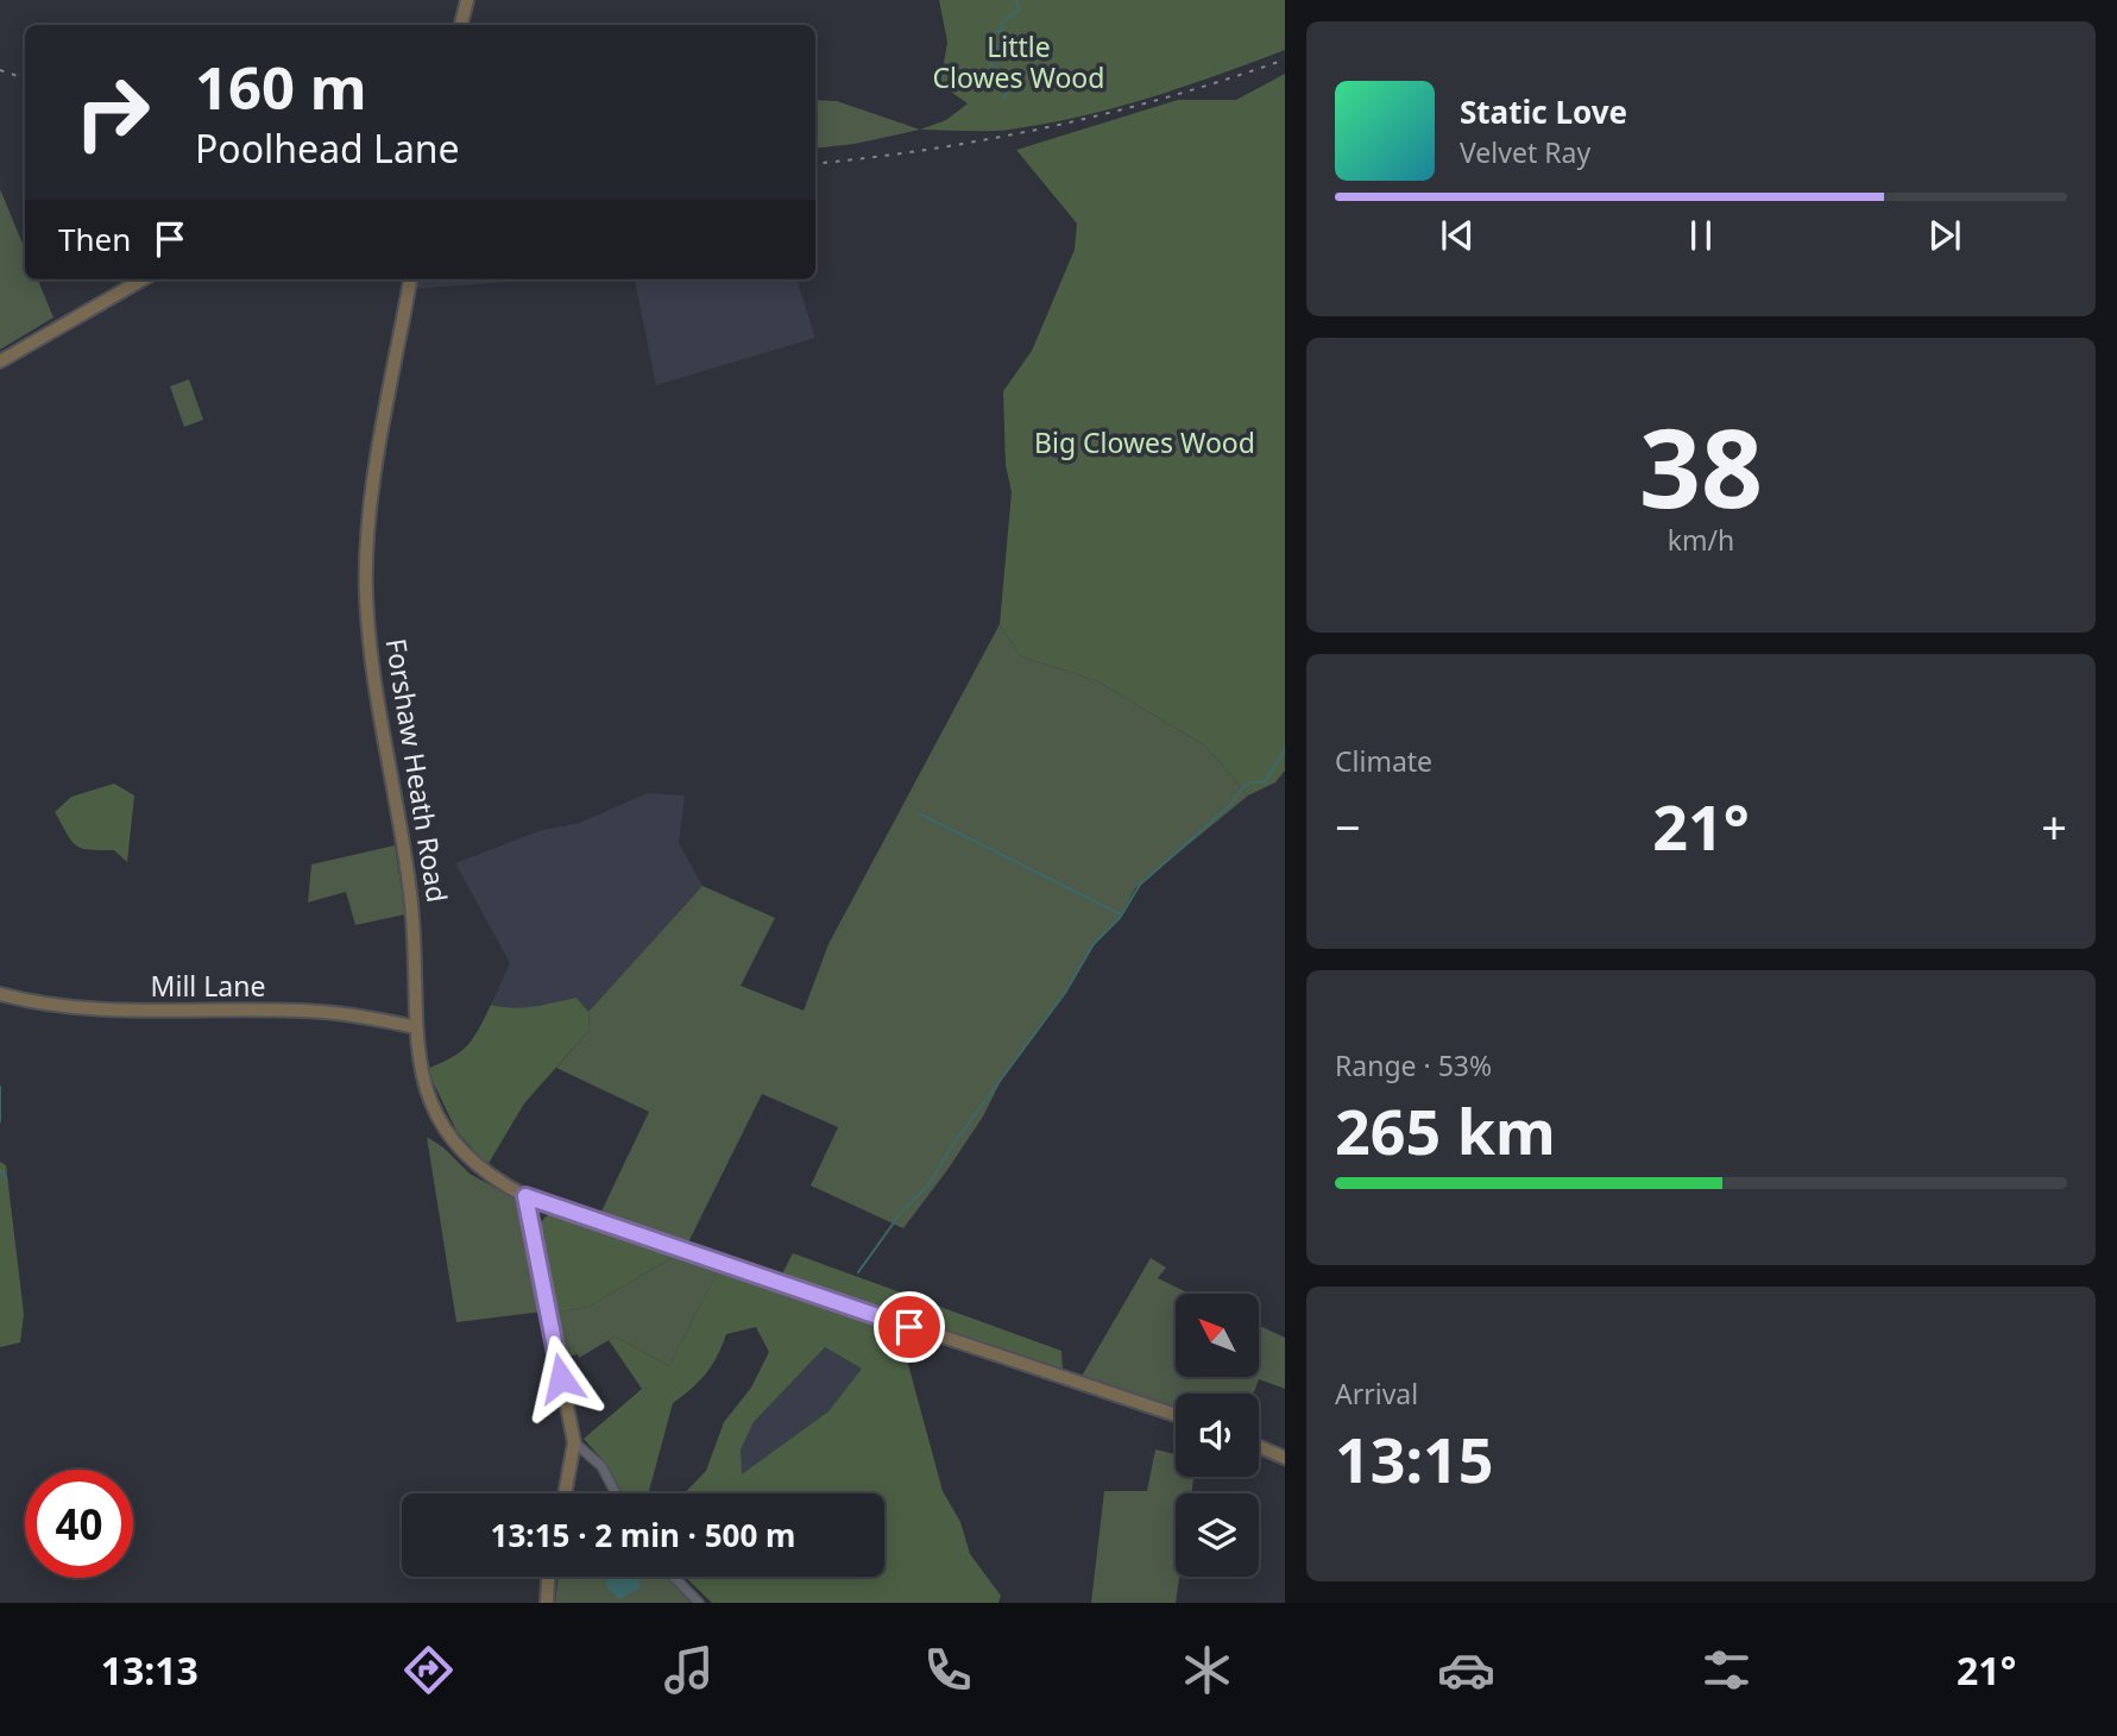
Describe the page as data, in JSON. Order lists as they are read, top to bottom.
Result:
{
  "streets": {
    "street": ["Forshaw Heath Road", "Mill Lane"]
  },
  "crossings": [
    ["Forshaw Heath Road", "Mill Lane"]
  ],
  "parks": ["Little Clowes Wood", "Big Clowes Wood"],
  "north": "top left",
  "page": {
    "turn": ["160 m", "Poolhead Lane"],
    "song": ["Static Love", "Velvet Ray"],
    "then": "Then",
    "tile": [
      ["38", "km/h"],
      "Climate",
      ["Range · 53%", "265 km"],
      ["Arrival", "13:15"]
    ],
    "heat": ["−", "21°", "+"],
    "limit": "40",
    "trip": "13:15 · 2 min · 500 m",
    "tabs": ["13:13", "21°"]
  }
}
